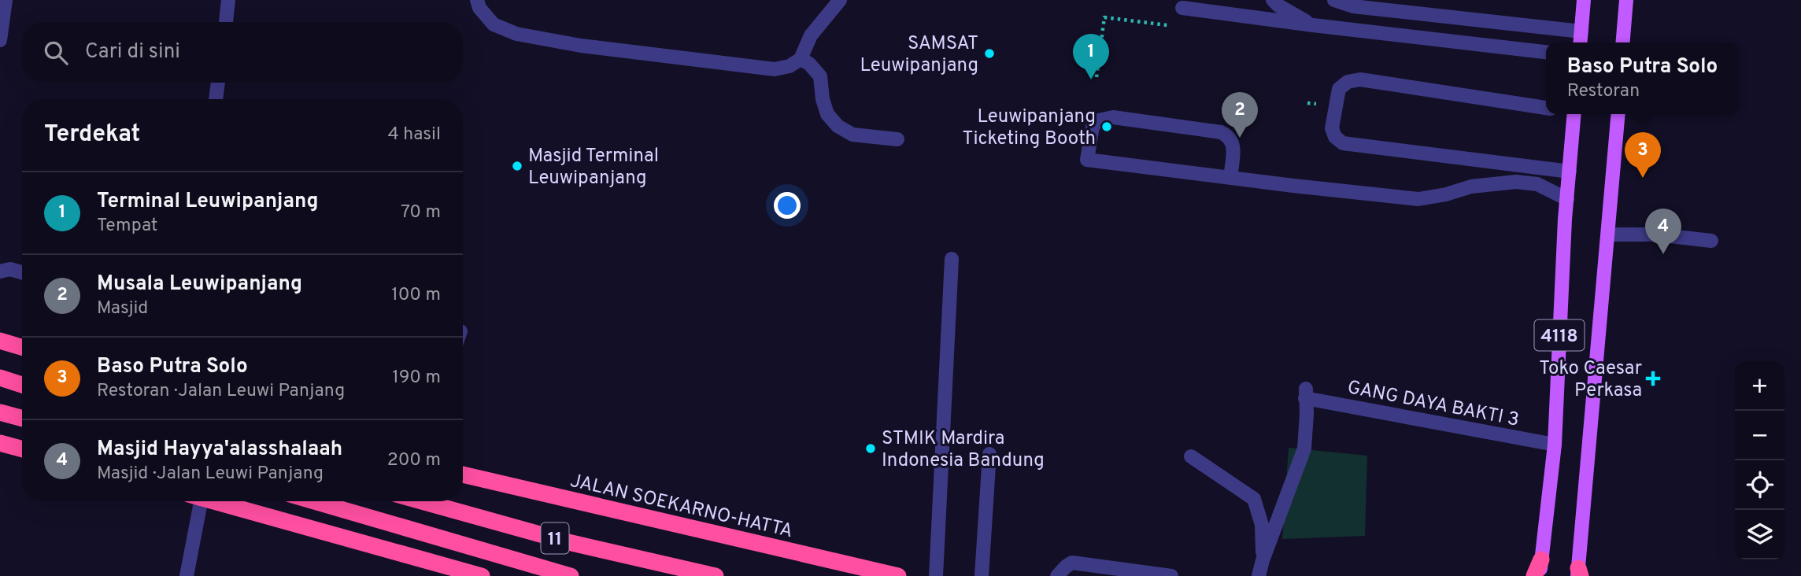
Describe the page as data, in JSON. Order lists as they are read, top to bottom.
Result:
{
  "streets": {
    "highway": ["JALAN SOEKARNO-HATTA", "11"],
    "main road": ["4118"],
    "street": ["GANG DAYA BAKTI 3"]
  },
  "crossings": [
    ["4118", "GANG DAYA BAKTI 3"]
  ],
  "places": {
    "other": [
      "SAMSAT Leuwipanjang",
      "Leuwipanjang Ticketing Booth",
      "Masjid Terminal Leuwipanjang",
      "STMIK Mardira Indonesia Bandung"
    ],
    "health": ["Toko Caesar Perkasa"]
  },
  "page": {
    "search": "Cari di sini",
    "pins": [
      "1",
      "2",
      "3",
      "4"
    ],
    "popup": ["Baso Putra Solo", "Restoran"],
    "heading": ["Terdekat", "4 hasil"],
    "list": [
      {
        "mark": "1",
        "name": "Terminal Leuwipanjang",
        "note": "Tempat",
        "value": "70 m"
      },
      {
        "mark": "2",
        "name": "Musala Leuwipanjang",
        "note": "Masjid",
        "value": "100 m"
      },
      {
        "mark": "3",
        "name": "Baso Putra Solo",
        "note": "Restoran · Jalan Leuwi Panjang",
        "value": "190 m"
      },
      {
        "mark": "4",
        "name": "Masjid Hayya'alasshalaah",
        "note": "Masjid · Jalan Leuwi Panjang",
        "value": "200 m"
      }
    ],
    "map_buttons": ["+", "−"]
  }
}
